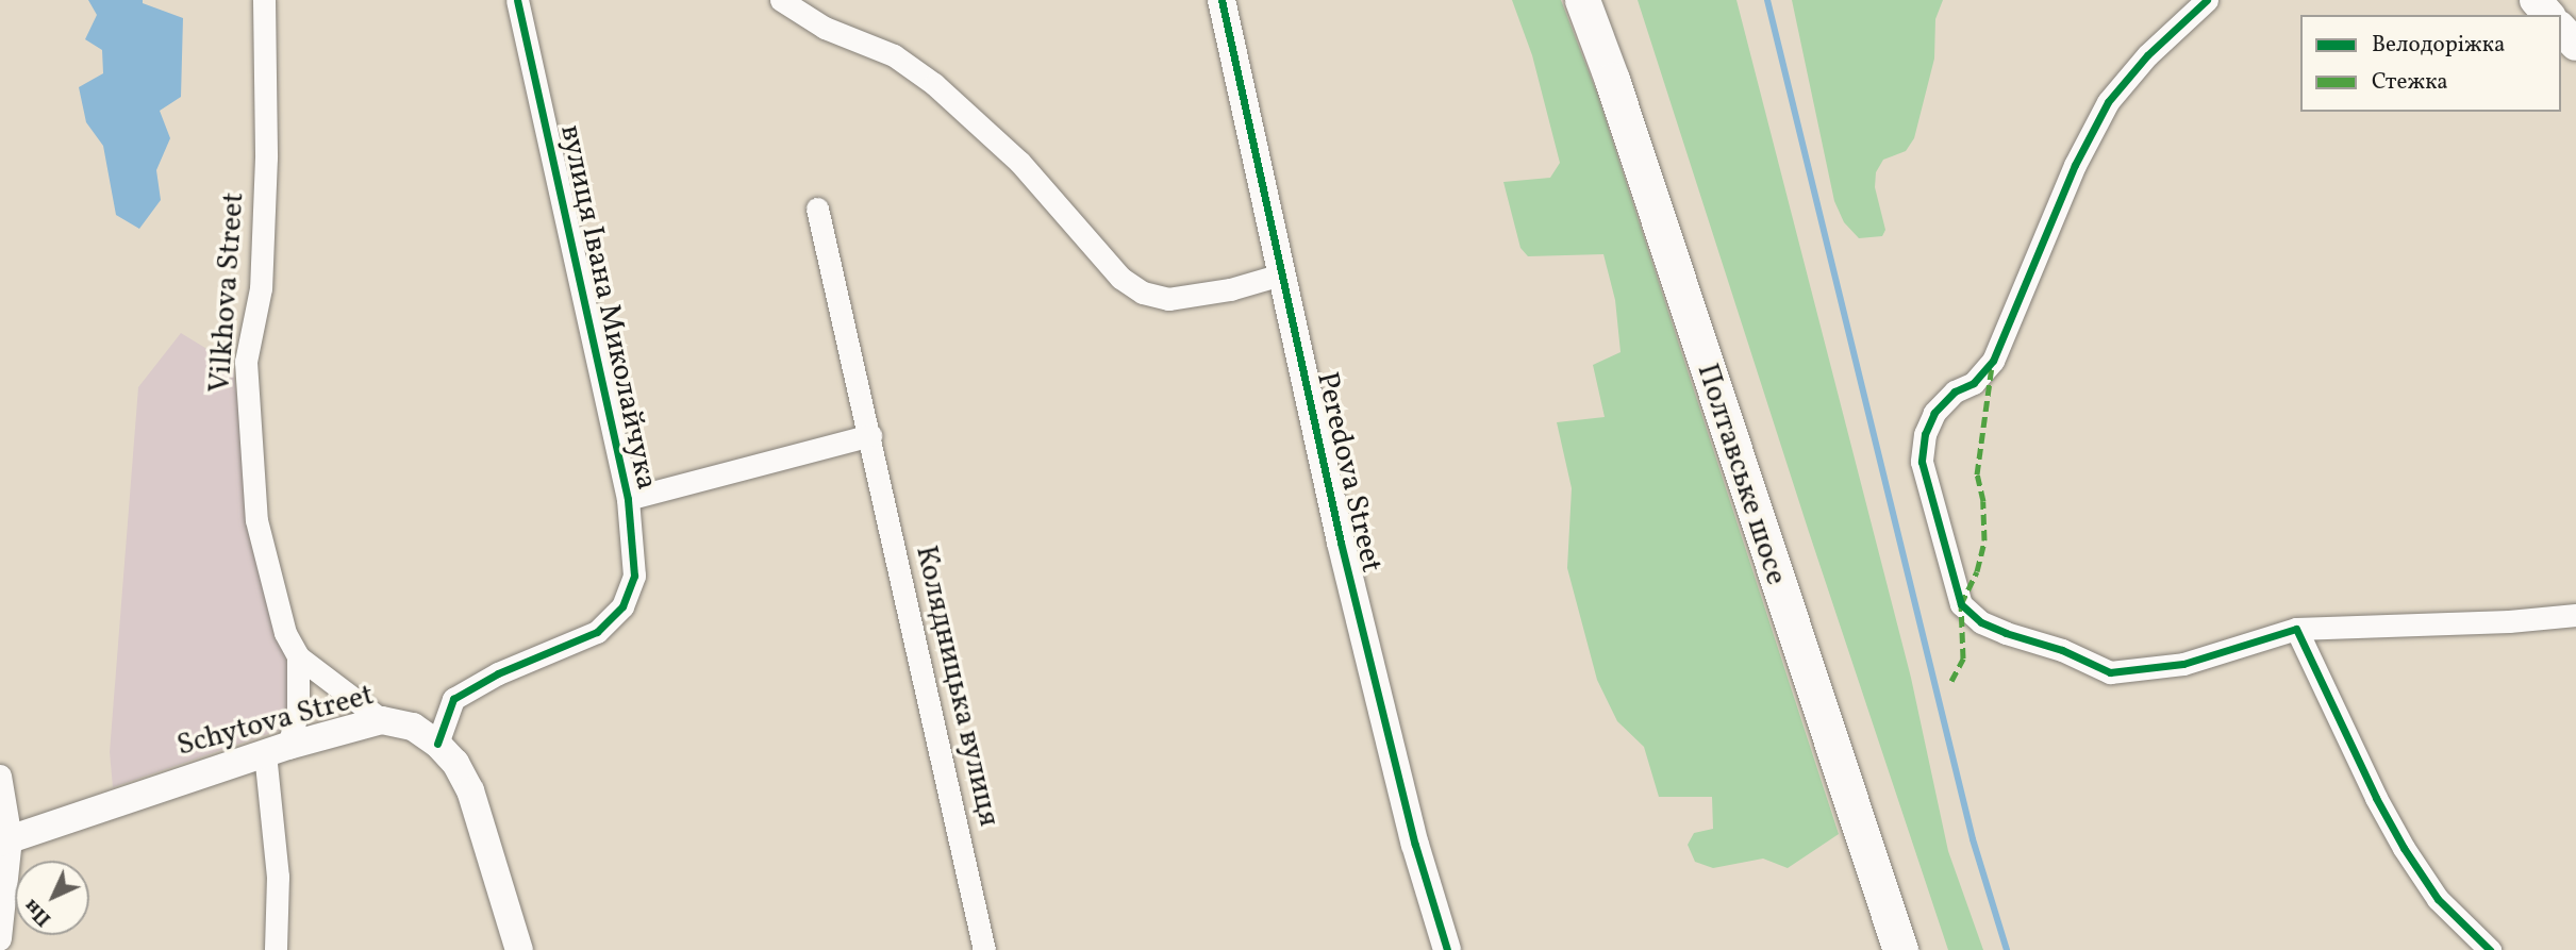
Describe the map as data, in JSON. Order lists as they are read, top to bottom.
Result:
{
  "streets": {
    "main road": ["Полтавське шосе"],
    "street": [
      "Vilkhova Street",
      "вулиця Івана Миколайчука",
      "Peredova Street",
      "Колядницька вулиця",
      "Schytova Street"
    ]
  },
  "crossings": [
    ["Vilkhova Street", "Schytova Street"],
    ["вулиця Івана Миколайчука", "Schytova Street"]
  ],
  "legend": ["Велодоріжка", "Стежка"],
  "north": "bottom left"
}
